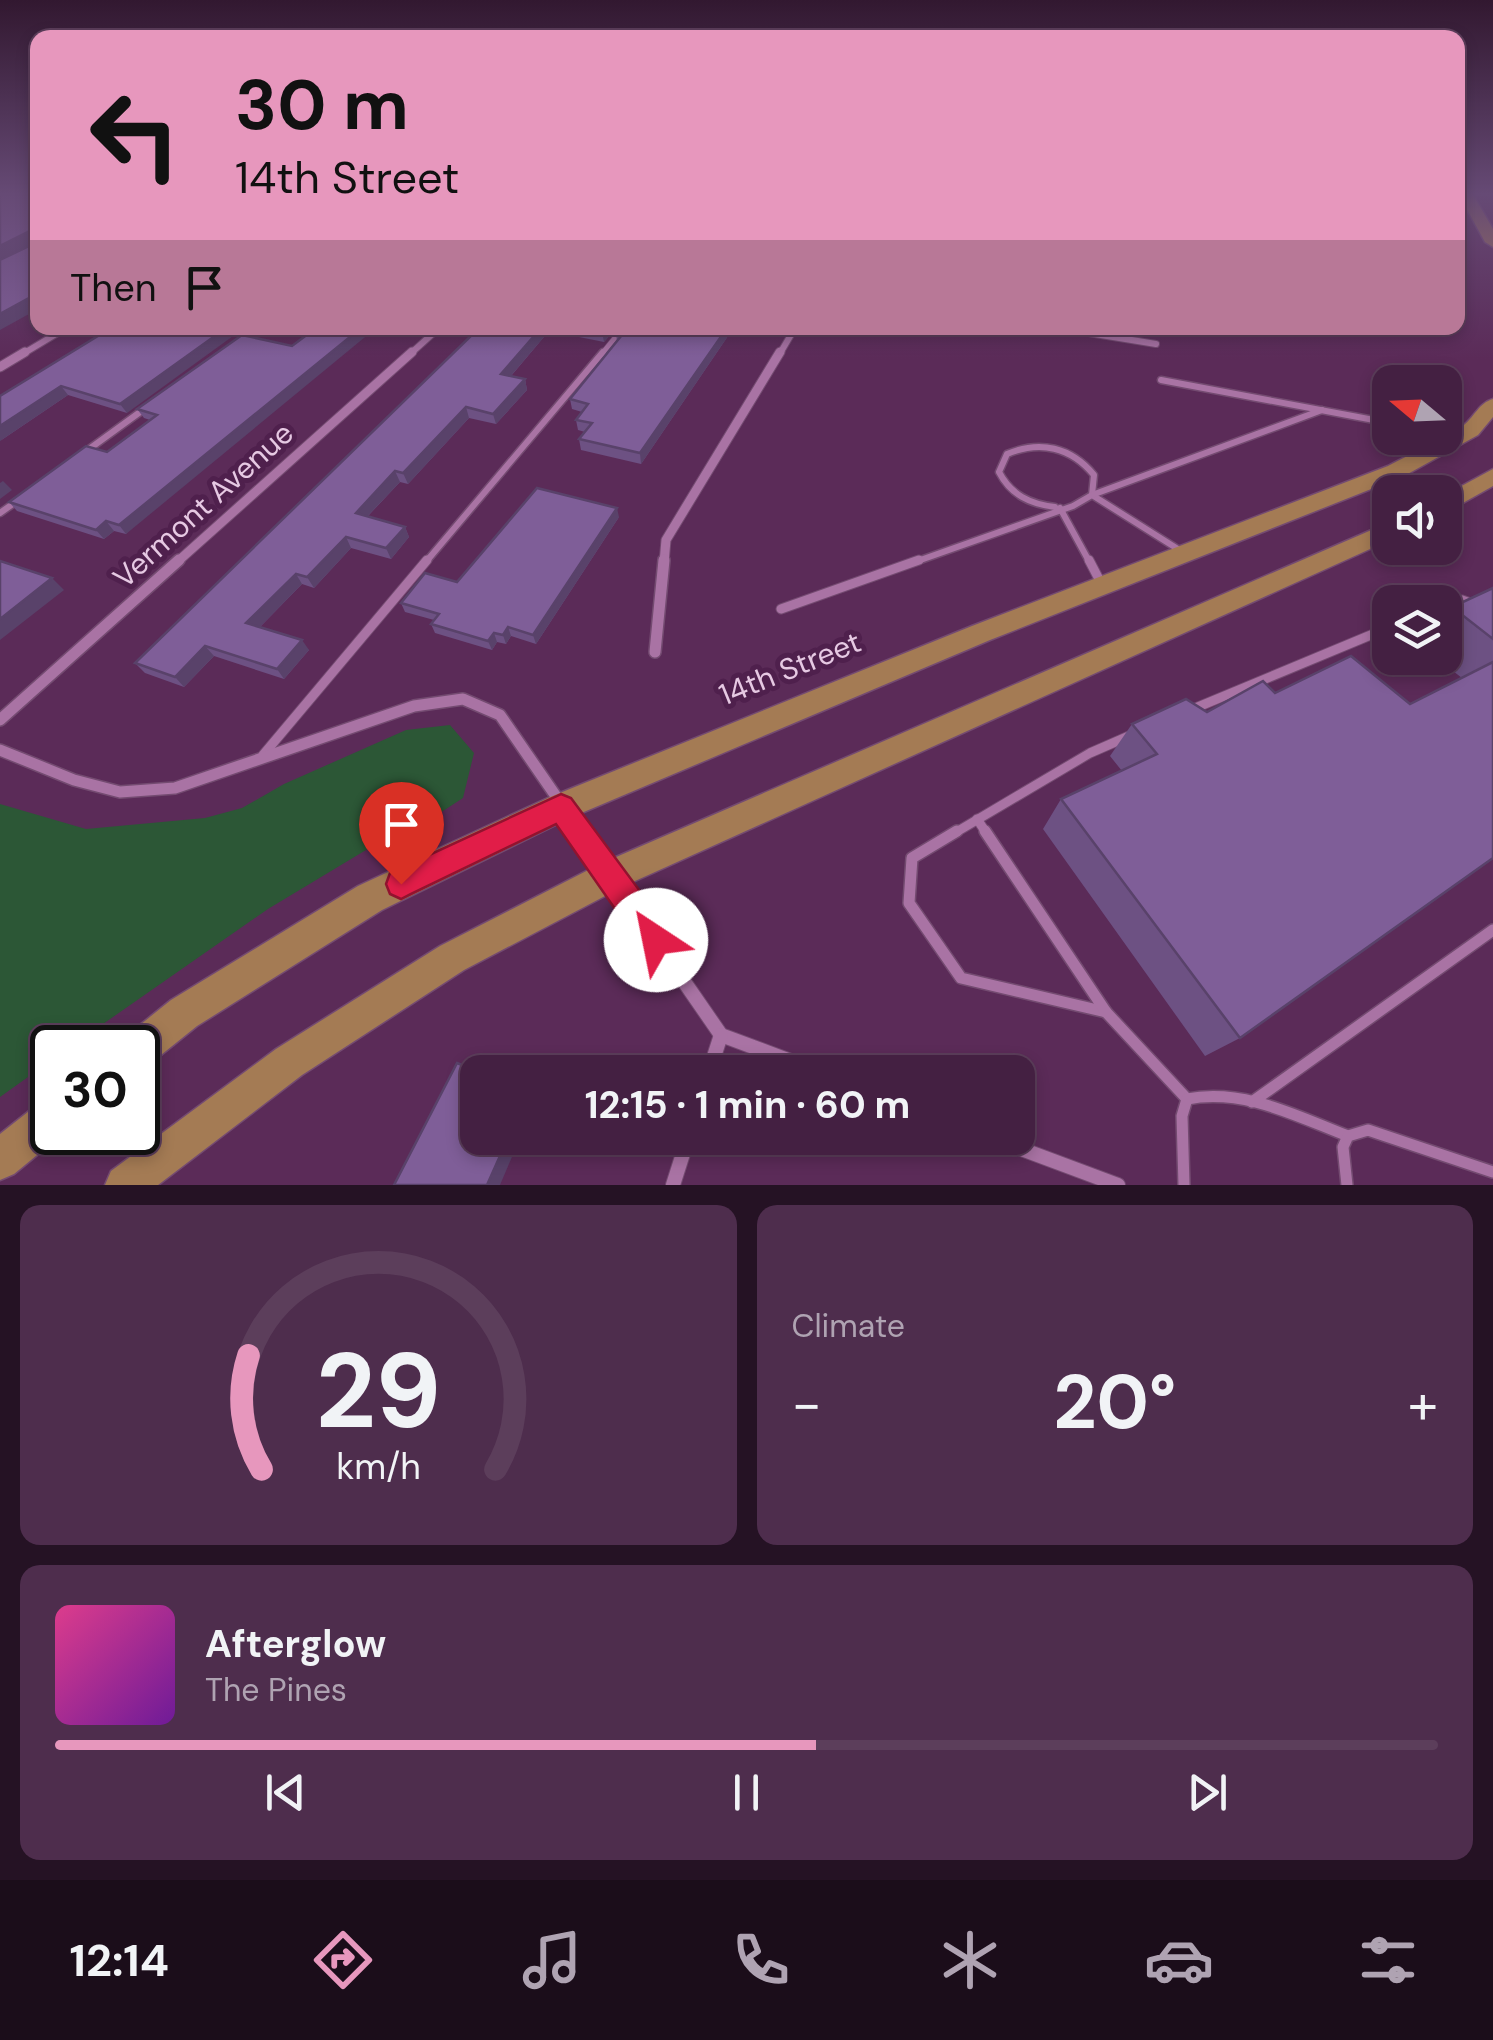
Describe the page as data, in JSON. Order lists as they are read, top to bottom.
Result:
{
  "streets": {
    "main road": ["14th Street"],
    "street": ["Vermont Avenue"]
  },
  "north": "left",
  "page": {
    "turn": ["30 m", "14th Street"],
    "then": "Then",
    "limit": "30",
    "trip": "12:15 · 1 min · 60 m",
    "tile": "Climate",
    "heat": ["−", "20°", "+"],
    "song": ["Afterglow", "The Pines"],
    "tabs": "12:14",
    "gauge": ["29", "km/h"]
  }
}
